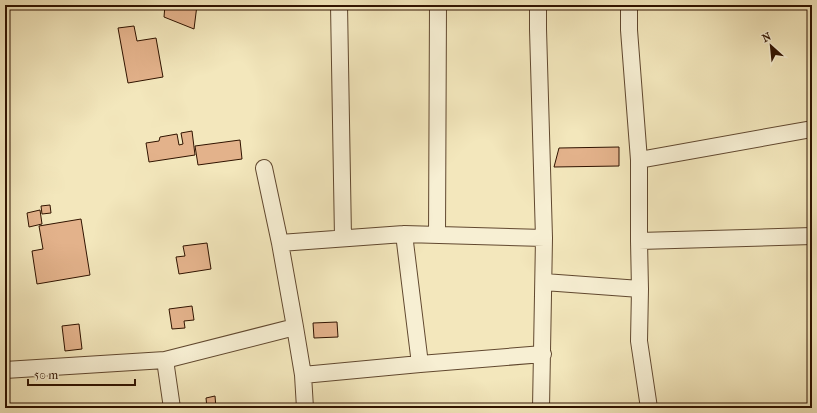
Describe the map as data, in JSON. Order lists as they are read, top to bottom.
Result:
{
  "scale_bar": "50 m",
  "north": "top left"
}
